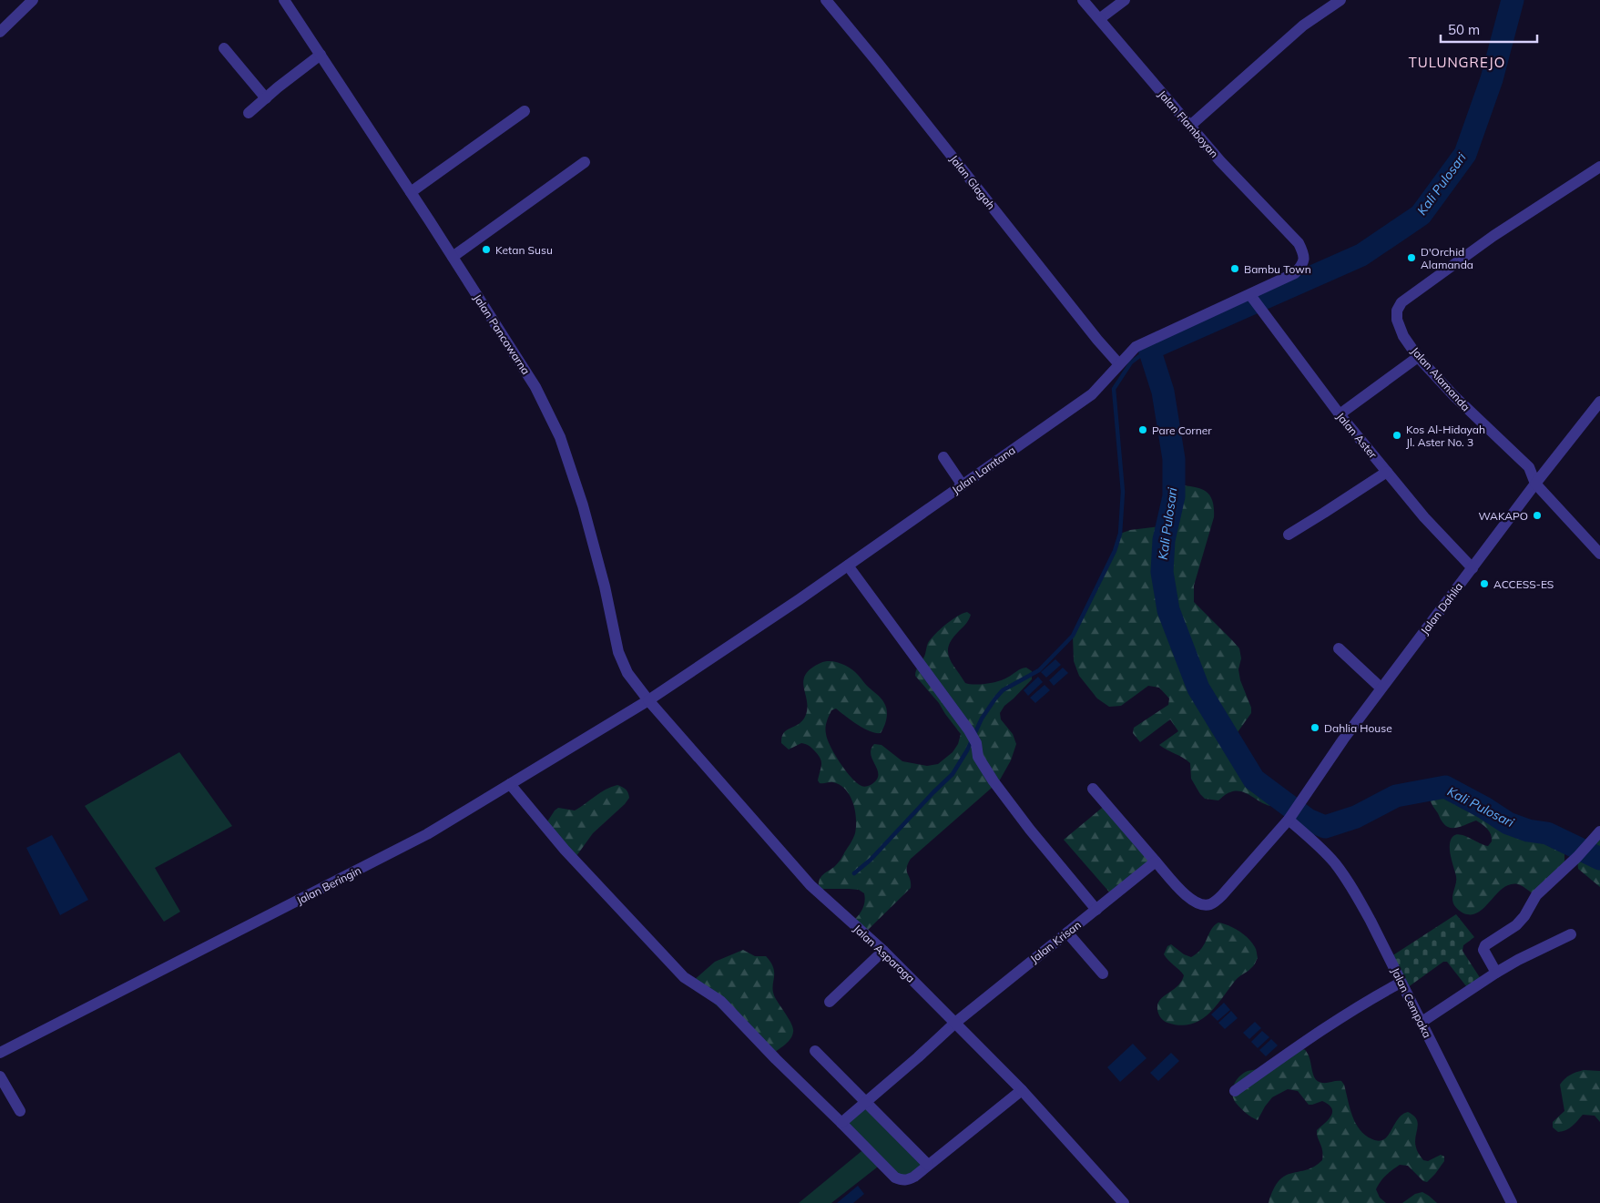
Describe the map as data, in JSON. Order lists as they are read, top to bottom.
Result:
{
  "streets": {
    "street": [
      "Jalan Flamboyan",
      "Jalan Glagah",
      "Jalan Pancawarna",
      "Jalan Alamanda",
      "Jalan Aster",
      "Jalan Lamtana",
      "Jalan Dahlia",
      "Jalan Beringin",
      "Jalan Krisan",
      "Jalan Asparaga",
      "Jalan Cempaka"
    ]
  },
  "crossings": [
    ["Jalan Flamboyan", "Jalan Lamtana"],
    ["Jalan Glagah", "Jalan Lamtana"],
    ["Jalan Pancawarna", "Jalan Lamtana"],
    ["Jalan Pancawarna", "Jalan Beringin"],
    ["Jalan Pancawarna", "Jalan Asparaga"],
    ["Jalan Alamanda", "Jalan Aster"],
    ["Jalan Alamanda", "Jalan Dahlia"],
    ["Jalan Aster", "Jalan Lamtana"],
    ["Jalan Aster", "Jalan Dahlia"],
    ["Jalan Lamtana", "Jalan Beringin"],
    ["Jalan Lamtana", "Jalan Asparaga"],
    ["Jalan Dahlia", "Jalan Cempaka"],
    ["Jalan Beringin", "Jalan Asparaga"],
    ["Jalan Krisan", "Jalan Asparaga"]
  ],
  "districts": ["TULUNGREJO"],
  "water": ["Kali Pulosari"],
  "places": [
    "Ketan Susu",
    "D'Orchid Alamanda",
    "Bambu Town",
    "Pare Corner",
    "Kos Al-Hidayah Jl. Aster No. 3",
    "WAKAPO",
    "ACCESS-ES",
    "Dahlia House"
  ],
  "scale_bar": "50 m"
}
